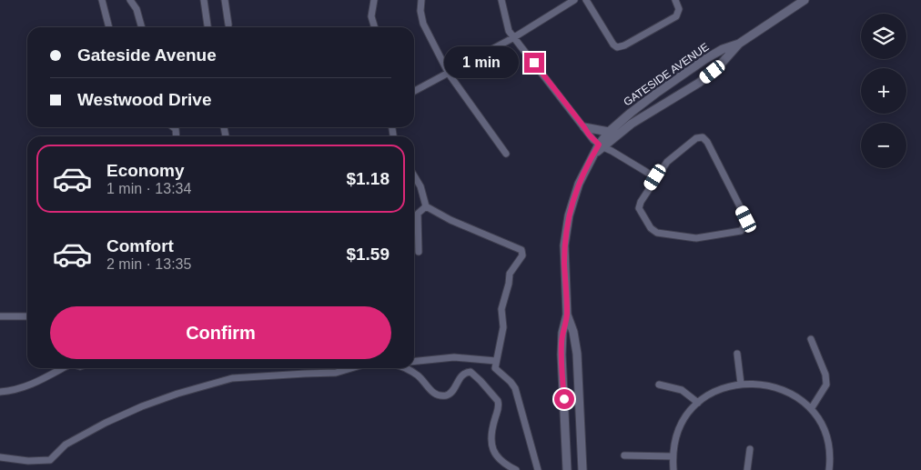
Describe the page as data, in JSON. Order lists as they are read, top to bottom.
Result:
{
  "streets": {
    "street": ["GATESIDE AVENUE"]
  },
  "page": {
    "map_buttons": ["+", "−"],
    "banner": ["Gateside Avenue", "Westwood Drive"],
    "bubble": "1 min",
    "list": [
      {
        "name": "Economy",
        "note": "1 min · 13:34",
        "value": "$1.18"
      },
      {
        "name": "Comfort",
        "note": "2 min · 13:35",
        "value": "$1.59"
      }
    ],
    "buttons": "Confirm"
  }
}
